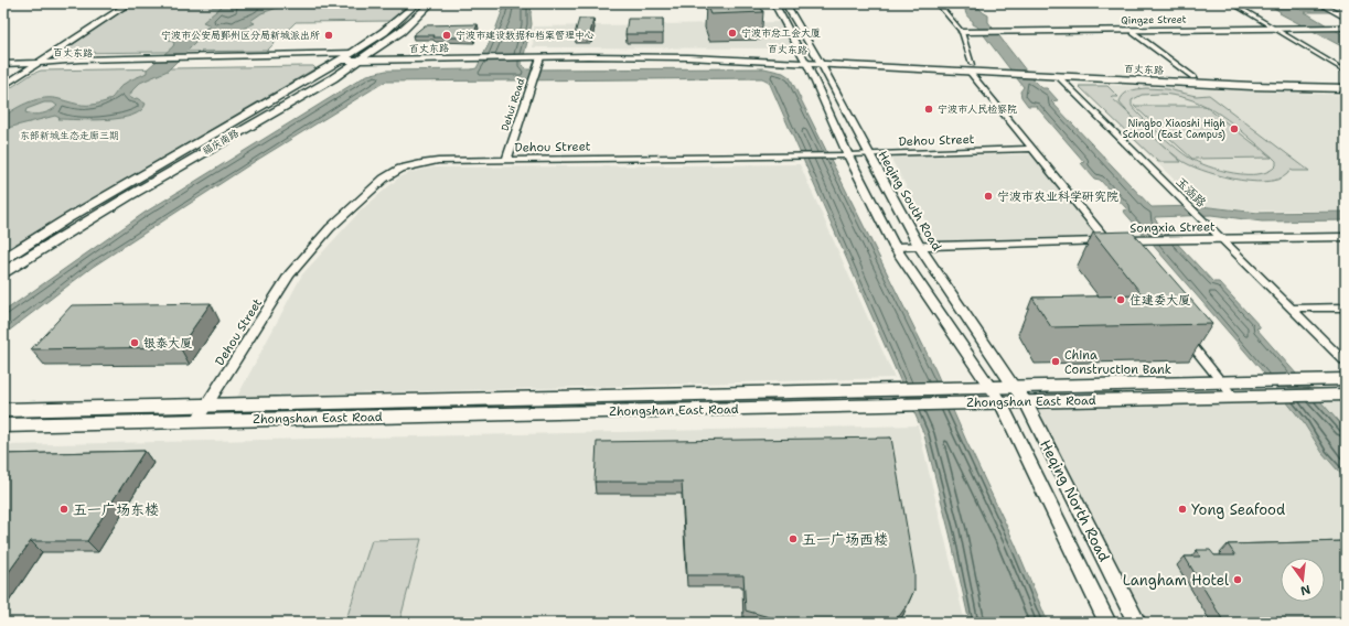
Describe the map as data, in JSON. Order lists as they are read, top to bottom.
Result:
{
  "streets": {
    "main road": [
      "百丈东路",
      "福庆南路",
      "Heqing South Road",
      "Zhongshan East Road",
      "Heqing North Road"
    ],
    "street": [
      "Qingze Street",
      "Dehui Road",
      "Dehou Street",
      "玉涵路",
      "Songxia Street"
    ]
  },
  "crossings": [
    ["百丈东路", "Dehui Road"],
    ["百丈东路", "福庆南路"],
    ["百丈东路", "玉涵路"],
    ["百丈东路", "Heqing South Road"],
    ["Dehui Road", "Dehou Street"],
    ["Dehou Street", "Heqing South Road"],
    ["Dehou Street", "Zhongshan East Road"],
    ["玉涵路", "Songxia Street"],
    ["Heqing South Road", "Songxia Street"],
    ["Heqing South Road", "Zhongshan East Road"],
    ["Heqing South Road", "Heqing North Road"],
    ["Zhongshan East Road", "Heqing North Road"]
  ],
  "parks": ["东部新城生态走廊三期"],
  "places": [
    "宁波市总工会大厦",
    "宁波市公安局鄞州区分局新城派出所",
    "宁波市建设数据和档案管理中心",
    "宁波市人民检察院",
    "Ningbo Xiaoshi High School (East Campus)",
    "宁波市农业科学研究院",
    "住建委大厦",
    "银泰大厦",
    "China Construction Bank",
    "五一广场东楼",
    "Yong Seafood",
    "五一广场西楼",
    "Langham Hotel"
  ],
  "north": "bottom"
}
